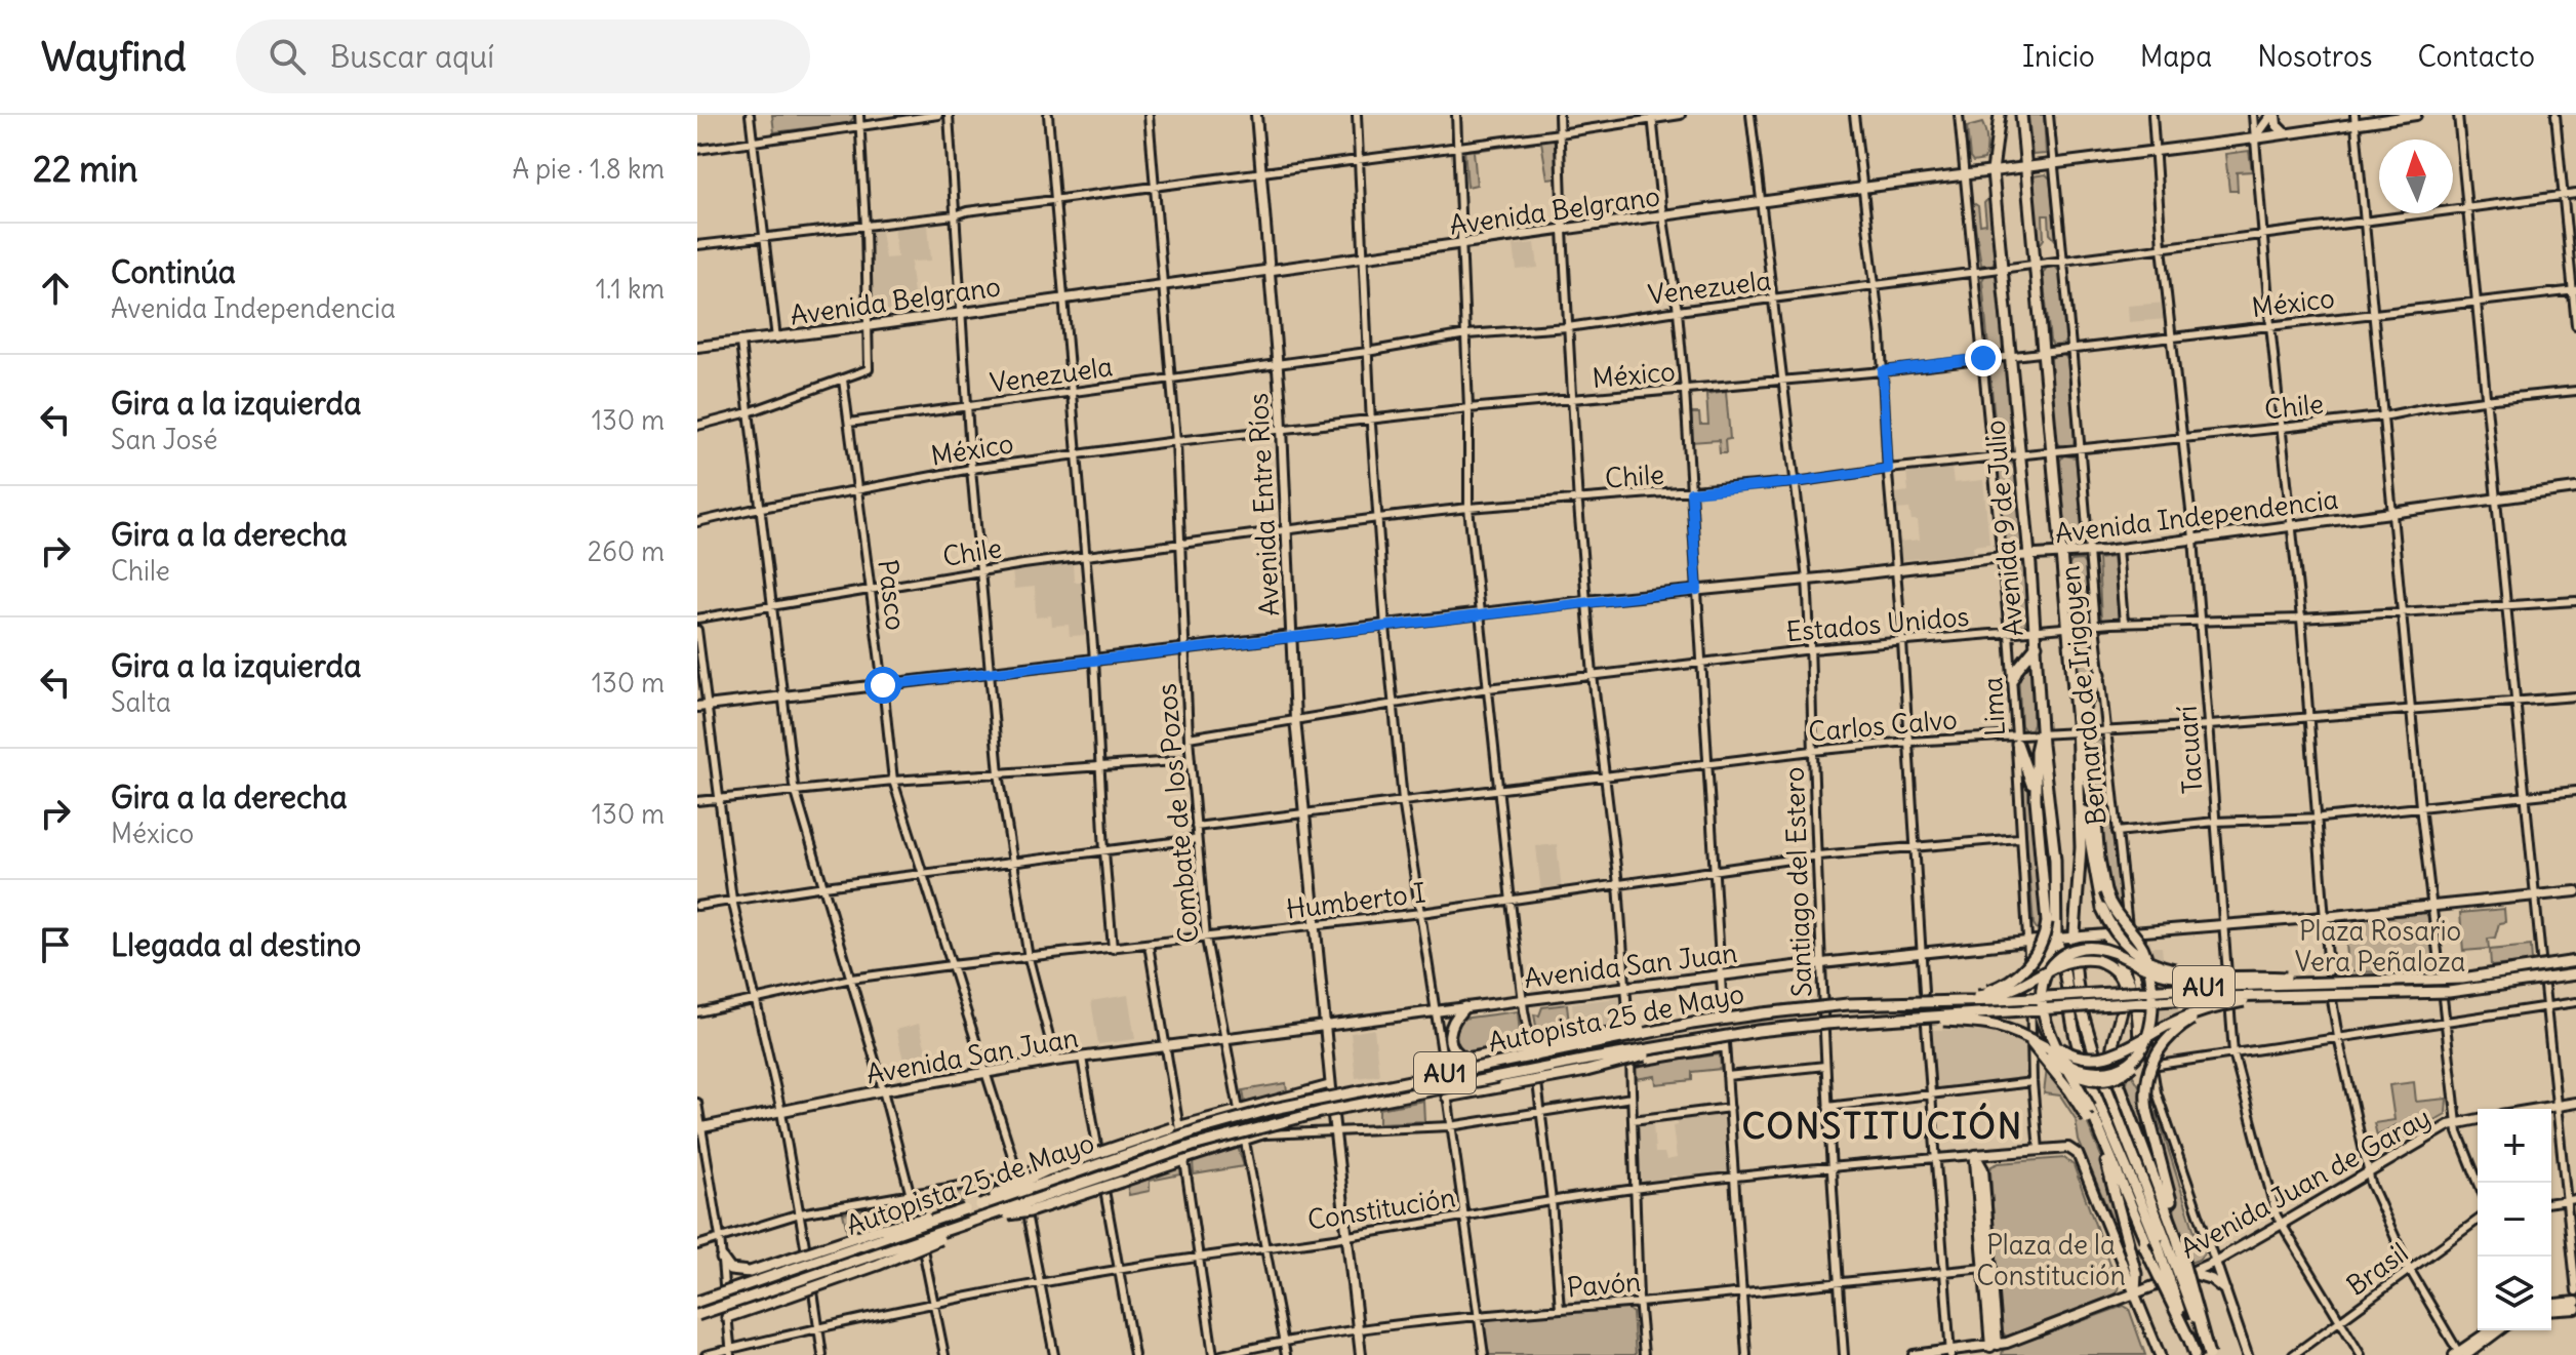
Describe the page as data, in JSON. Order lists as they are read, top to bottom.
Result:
{
  "streets": {
    "highway": ["Avenida 9 de Julio", "AU1", "Autopista 25 de Mayo"],
    "main road": [
      "Avenida Belgrano",
      "Avenida Entre Ríos",
      "Avenida Independencia",
      "Avenida San Juan",
      "Avenida Juan de Garay",
      "Constitución"
    ],
    "street": [
      "Venezuela",
      "México",
      "Chile",
      "Pasco",
      "Estados Unidos",
      "Bernardo de Irigoyen",
      "Lima",
      "Carlos Calvo",
      "Tacuarí",
      "Combate de los Pozos",
      "Santiago del Estero",
      "Humberto I",
      "Brasil",
      "Pavón"
    ]
  },
  "crossings": [
    ["Avenida Belgrano", "Avenida Entre Ríos"],
    ["Avenida Belgrano", "Avenida 9 de Julio"],
    ["Avenida Belgrano", "Bernardo de Irigoyen"],
    ["Avenida Belgrano", "Lima"],
    ["Avenida Belgrano", "Tacuarí"],
    ["Avenida Belgrano", "Combate de los Pozos"],
    ["Avenida Belgrano", "Santiago del Estero"],
    ["Venezuela", "Avenida Entre Ríos"],
    ["Venezuela", "Avenida 9 de Julio"],
    ["Venezuela", "Pasco"],
    ["Venezuela", "Bernardo de Irigoyen"],
    ["Venezuela", "Lima"],
    ["Venezuela", "Tacuarí"],
    ["Venezuela", "Combate de los Pozos"],
    ["Venezuela", "Santiago del Estero"],
    ["México", "Avenida Entre Ríos"],
    ["México", "Avenida 9 de Julio"],
    ["México", "Pasco"],
    ["México", "Bernardo de Irigoyen"],
    ["México", "Lima"],
    ["México", "Tacuarí"],
    ["México", "Combate de los Pozos"],
    ["México", "Santiago del Estero"],
    ["Chile", "Avenida Entre Ríos"],
    ["Chile", "Avenida 9 de Julio"],
    ["Chile", "Pasco"],
    ["Chile", "Bernardo de Irigoyen"],
    ["Chile", "Lima"],
    ["Chile", "Tacuarí"],
    ["Chile", "Combate de los Pozos"],
    ["Chile", "Santiago del Estero"],
    ["Avenida Entre Ríos", "Avenida Independencia"],
    ["Avenida Entre Ríos", "Estados Unidos"],
    ["Avenida Entre Ríos", "Carlos Calvo"],
    ["Avenida Entre Ríos", "Humberto I"],
    ["Avenida Entre Ríos", "Avenida San Juan"],
    ["Avenida Independencia", "Avenida 9 de Julio"],
    ["Avenida Independencia", "Pasco"],
    ["Avenida Independencia", "Bernardo de Irigoyen"],
    ["Avenida Independencia", "Lima"],
    ["Avenida Independencia", "Tacuarí"],
    ["Avenida Independencia", "Combate de los Pozos"],
    ["Avenida Independencia", "Santiago del Estero"],
    ["Avenida 9 de Julio", "Estados Unidos"],
    ["Avenida 9 de Julio", "Carlos Calvo"],
    ["Avenida 9 de Julio", "Avenida San Juan"],
    ["Pasco", "Humberto I"],
    ["Pasco", "Avenida San Juan"],
    ["Estados Unidos", "Bernardo de Irigoyen"],
    ["Estados Unidos", "Lima"],
    ["Estados Unidos", "Tacuarí"],
    ["Estados Unidos", "Combate de los Pozos"],
    ["Estados Unidos", "Santiago del Estero"],
    ["Bernardo de Irigoyen", "Carlos Calvo"],
    ["Bernardo de Irigoyen", "Avenida San Juan"],
    ["Bernardo de Irigoyen", "Avenida Juan de Garay"],
    ["Lima", "Carlos Calvo"],
    ["Lima", "Humberto I"],
    ["Lima", "Avenida San Juan"],
    ["Lima", "Constitución"],
    ["Carlos Calvo", "Tacuarí"],
    ["Carlos Calvo", "Combate de los Pozos"],
    ["Carlos Calvo", "Santiago del Estero"],
    ["Tacuarí", "Avenida San Juan"],
    ["Tacuarí", "Avenida Juan de Garay"],
    ["Tacuarí", "Brasil"],
    ["Combate de los Pozos", "Humberto I"],
    ["Combate de los Pozos", "Avenida San Juan"],
    ["Combate de los Pozos", "Constitución"],
    ["Combate de los Pozos", "Pavón"],
    ["Santiago del Estero", "Humberto I"],
    ["Santiago del Estero", "Avenida San Juan"],
    ["Santiago del Estero", "Constitución"],
    ["Santiago del Estero", "Pavón"],
    ["Avenida Juan de Garay", "Constitución"]
  ],
  "districts": ["CONSTITUCIÓN"],
  "parks": ["Plaza Rosario Vera Peñaloza", "Plaza de la Constitución"],
  "north": "top",
  "page": {
    "header": "Wayfind",
    "search": "Buscar aquí",
    "nav": [
      "Inicio",
      "Mapa",
      "Nosotros",
      "Contacto"
    ],
    "heading": ["22 min", "A pie · 1.8 km"],
    "list": [
      ["Continúa", "Avenida Independencia", "1.1 km"],
      ["Gira a la izquierda", "San José", "130 m"],
      ["Gira a la derecha", "Chile", "260 m"],
      ["Gira a la izquierda", "Salta", "130 m"],
      ["Gira a la derecha", "México", "130 m"],
      "Llegada al destino"
    ],
    "map_buttons": ["+", "−"]
  }
}
